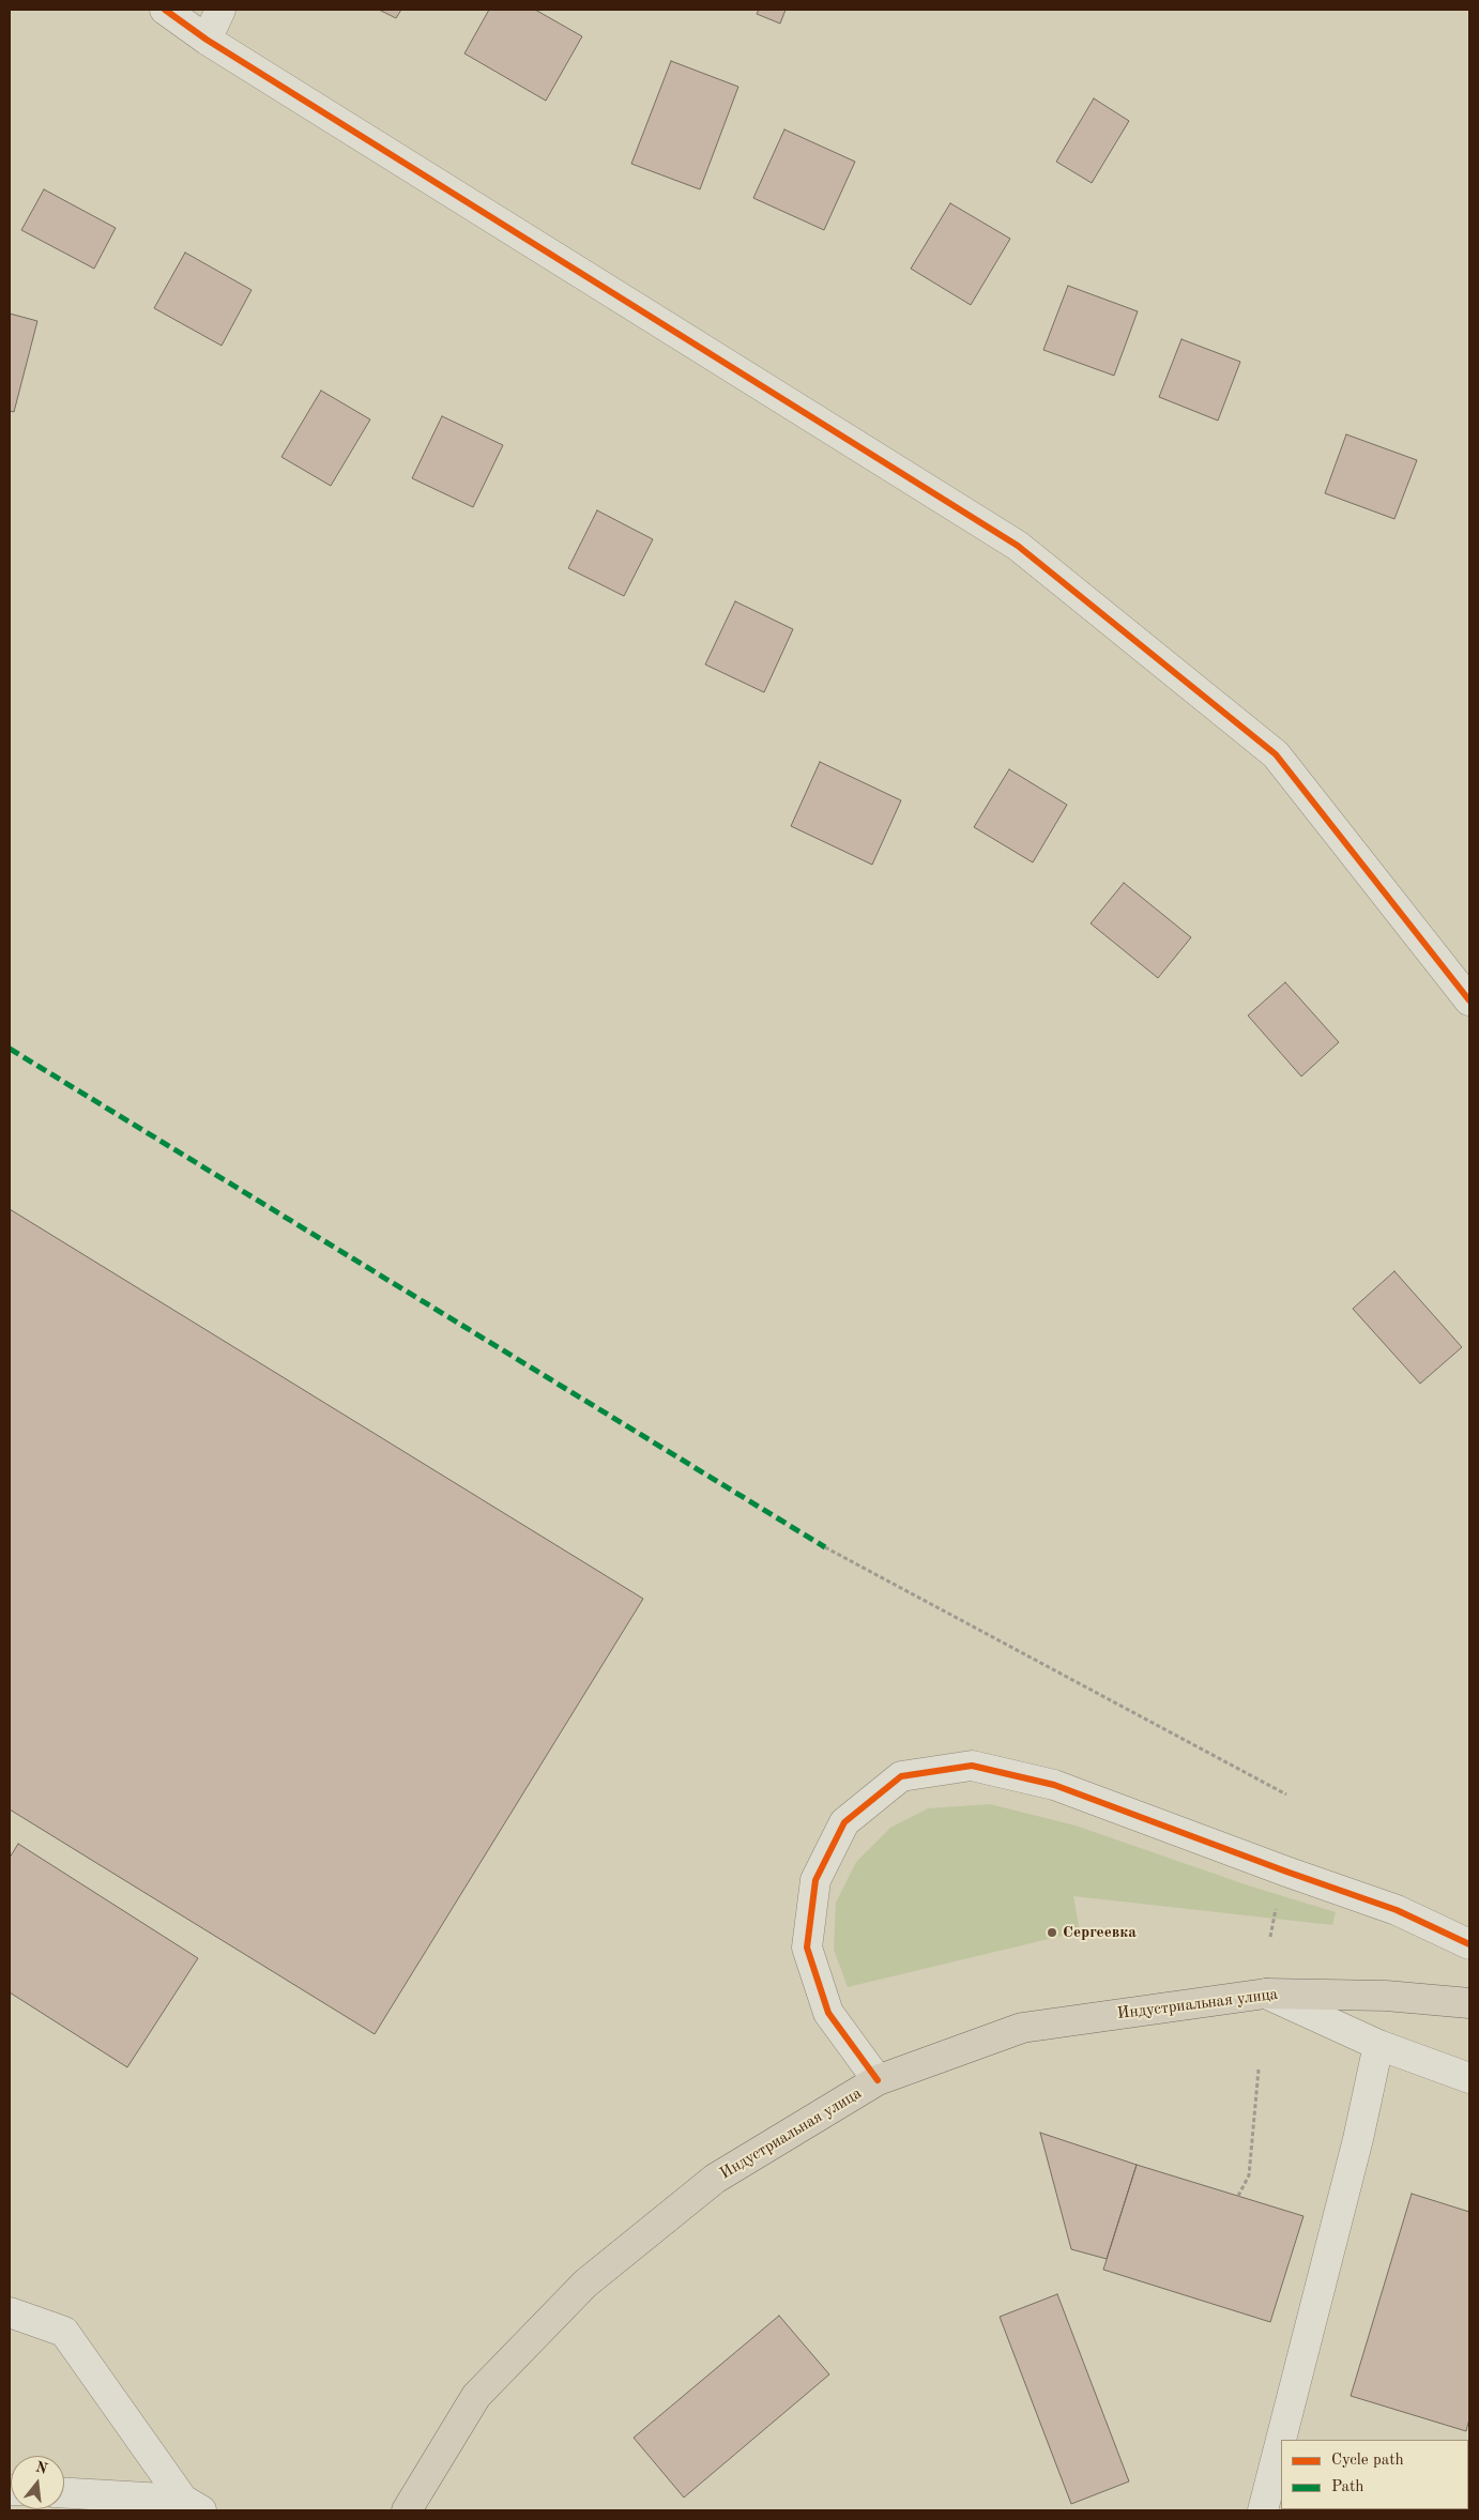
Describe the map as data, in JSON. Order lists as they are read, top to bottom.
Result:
{
  "streets": {
    "main road": ["Индустриальная улица"]
  },
  "places": ["Сергеевка"],
  "legend": ["Cycle path", "Path"],
  "north": "top"
}
